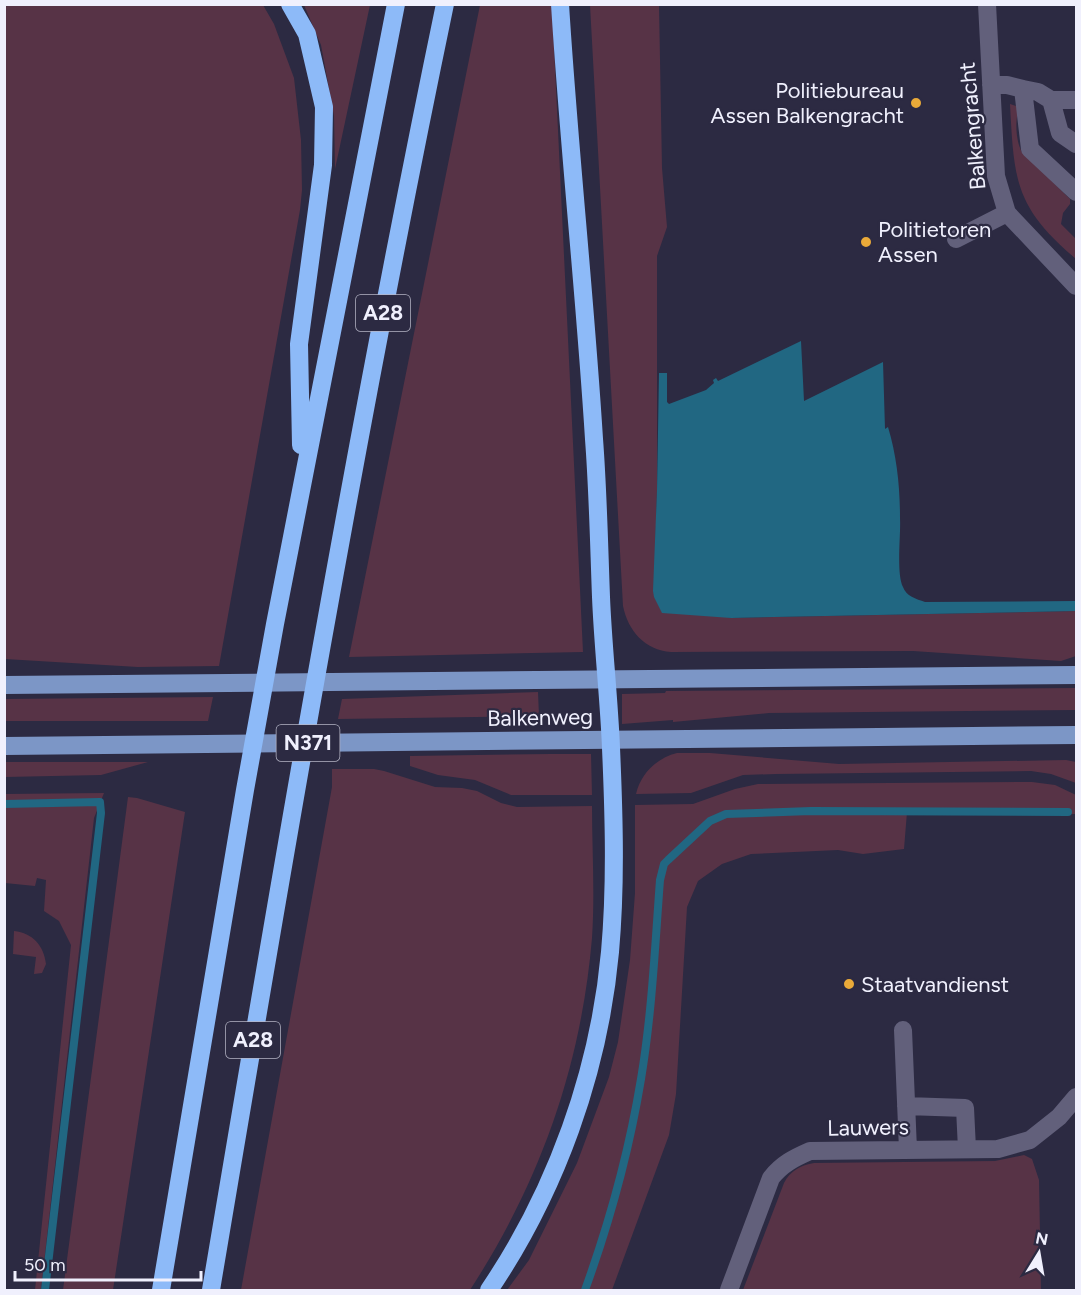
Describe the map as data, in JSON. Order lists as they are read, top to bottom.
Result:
{
  "streets": {
    "highway": ["A28"],
    "main road": ["Balkenweg", "N371"],
    "street": ["Balkengracht", "Lauwers"]
  },
  "places": ["Politiebureau Assen Balkengracht", "Politietoren Assen", "Staatvandienst"],
  "scale_bar": "50 m",
  "north": "top"
}
